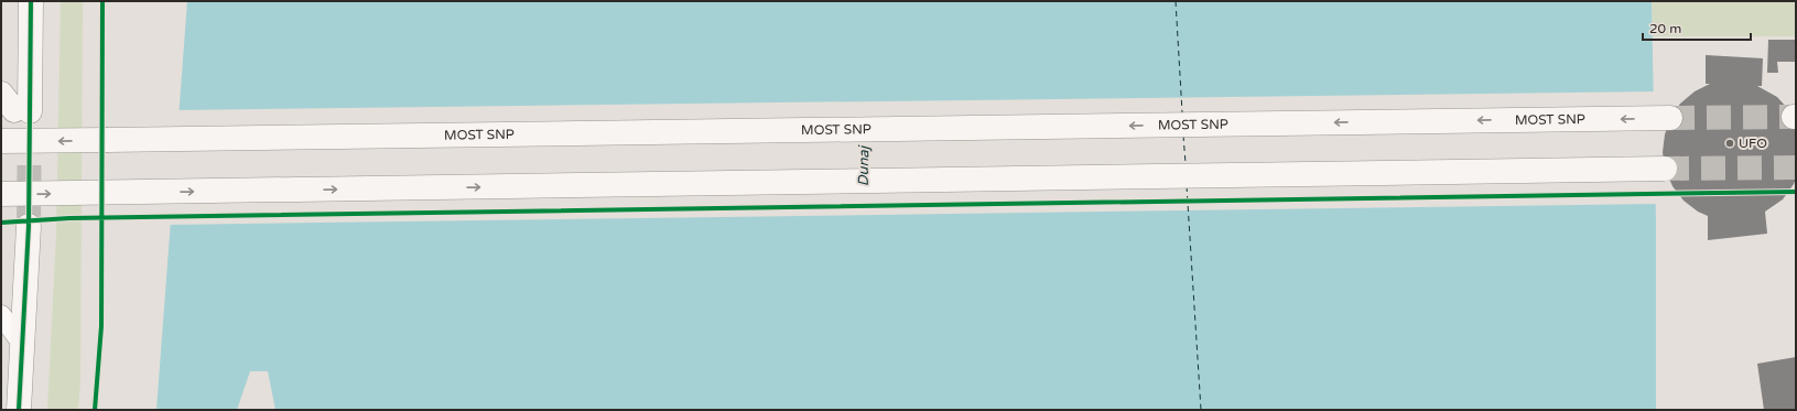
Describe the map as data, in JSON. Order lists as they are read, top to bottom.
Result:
{
  "streets": {
    "main road": ["MOST SNP"]
  },
  "water": ["Dunaj"],
  "places": ["UFO"],
  "scale_bar": "20 m"
}
